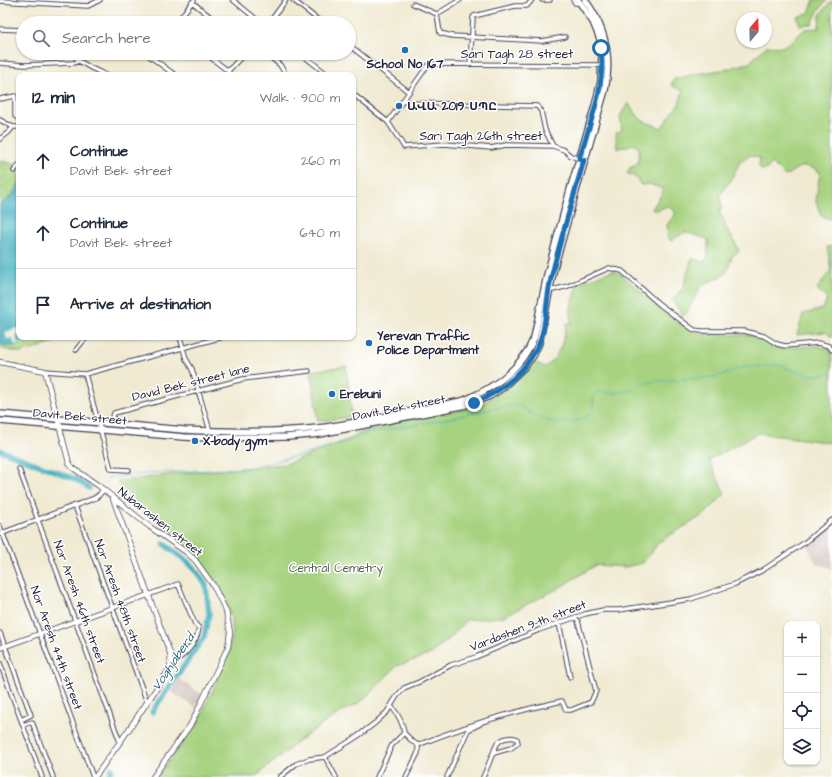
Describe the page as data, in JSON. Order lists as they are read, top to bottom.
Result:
{
  "streets": {
    "main road": ["Davit Bek street", "Nubarashen street"],
    "street": [
      "Sari Tagh 28 street",
      "Sari Tagh 26th street",
      "David Bek street lane",
      "Nor Aresh 48th street",
      "Nor Aresh 46th street",
      "Vardashen 9-th street",
      "Nor Aresh 44th street"
    ]
  },
  "crossings": [
    ["Sari Tagh 28 street", "Davit Bek street"],
    ["Sari Tagh 26th street", "Davit Bek street"],
    ["David Bek street lane", "Davit Bek street"],
    ["Davit Bek street", "Nubarashen street"]
  ],
  "water": ["Voghjaberd"],
  "parks": ["Central Cemetry"],
  "places": [
    "School No 167",
    "ԱՎԱ 2019 ՍՊԸ",
    "Yerevan Traffic Police Department",
    "Erebuni",
    "X-body gym"
  ],
  "north": "top",
  "page": {
    "search": "Search here",
    "heading": ["12 min", "Walk · 900 m"],
    "list": [
      ["Continue", "Davit Bek street", "260 m"],
      ["Continue", "Davit Bek street", "640 m"],
      "Arrive at destination"
    ],
    "map_buttons": ["+", "−"]
  }
}
